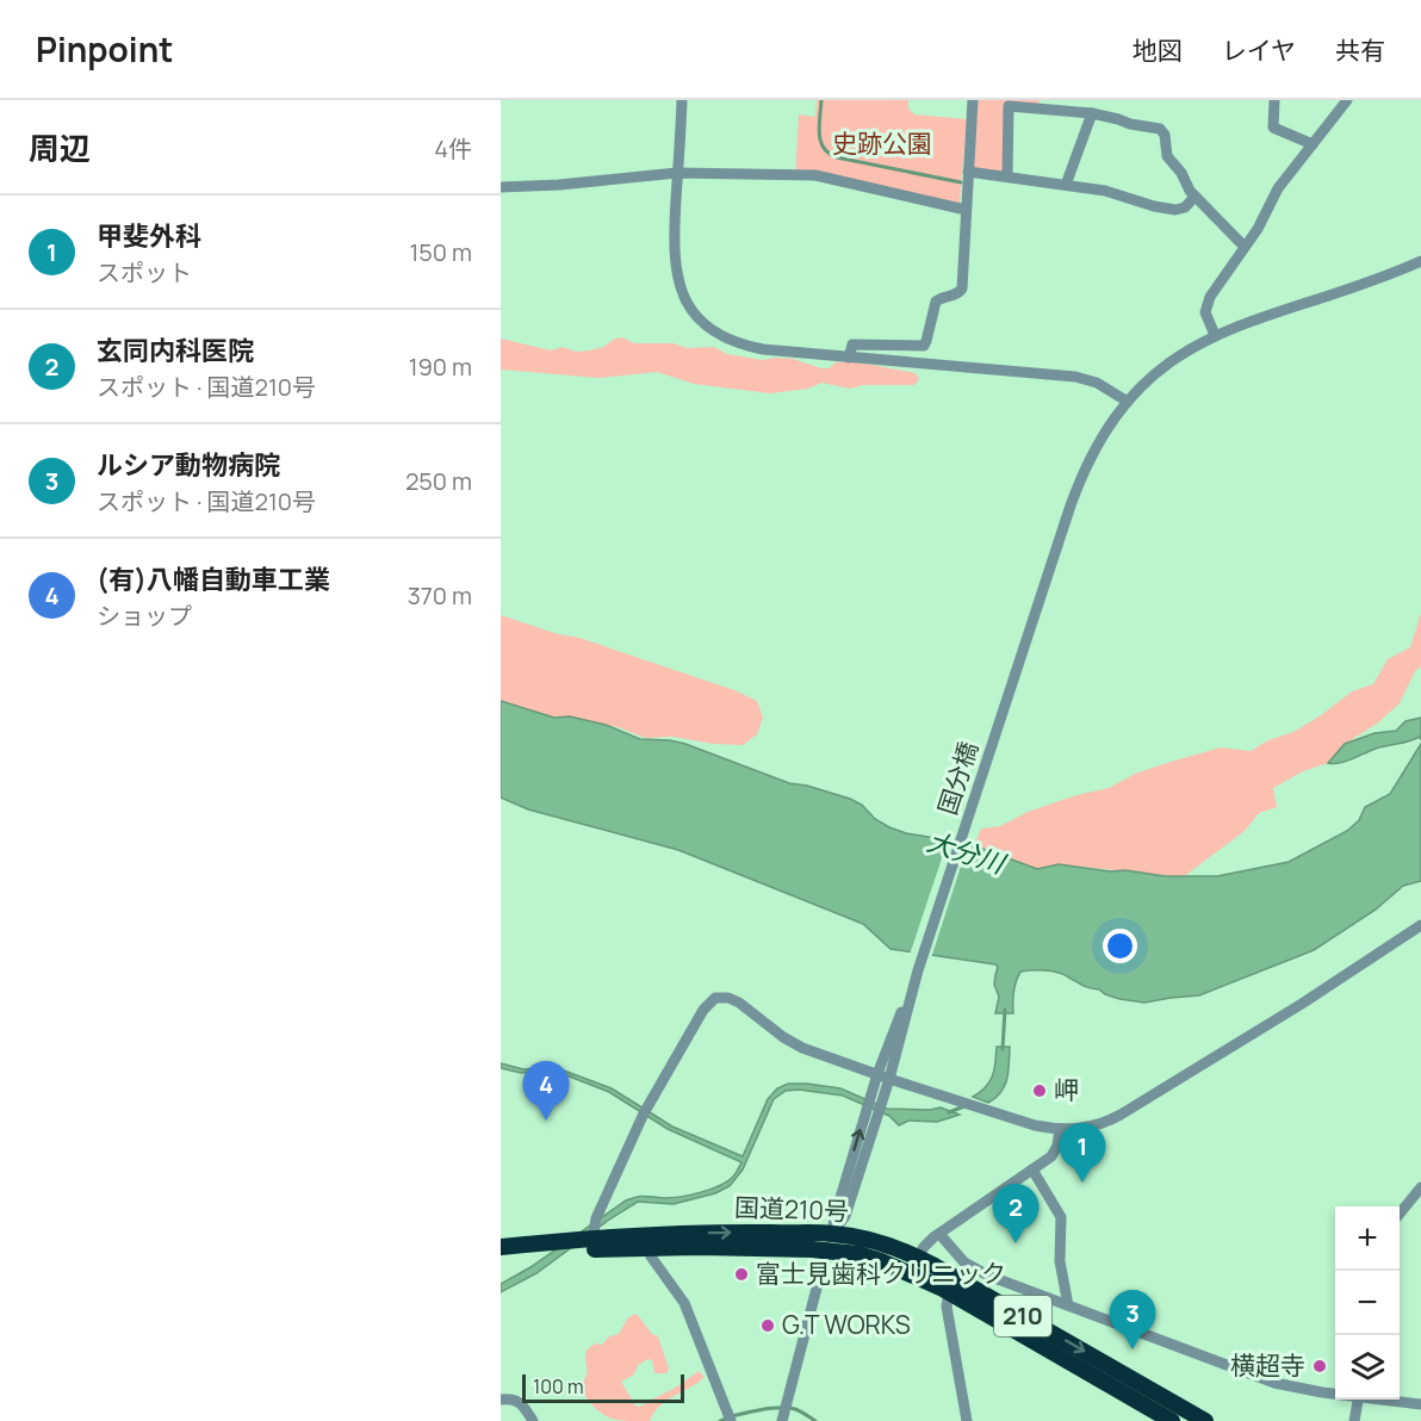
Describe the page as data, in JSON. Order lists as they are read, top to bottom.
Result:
{
  "streets": {
    "highway": ["国道210号", "210"],
    "street": ["国分橋"]
  },
  "crossings": [
    ["国分橋", "国道210号"]
  ],
  "water": ["大分川"],
  "parks": ["史跡公園"],
  "places": [
    "岬",
    "富士見歯科クリニック",
    "G.T WORKS",
    "横超寺"
  ],
  "scale_bar": "100 m",
  "page": {
    "header": "Pinpoint",
    "nav": ["地図", "レイヤ", "共有"],
    "heading": ["周辺", "4件"],
    "list": [
      {
        "mark": "1",
        "name": "甲斐外科",
        "note": "スポット",
        "value": "150 m"
      },
      {
        "mark": "2",
        "name": "玄同内科医院",
        "note": "スポット · 国道210号",
        "value": "190 m"
      },
      {
        "mark": "3",
        "name": "ルシア動物病院",
        "note": "スポット · 国道210号",
        "value": "250 m"
      },
      {
        "mark": "4",
        "name": "(有)八幡自動車工業",
        "note": "ショップ",
        "value": "370 m"
      }
    ],
    "pins": [
      "4",
      "1",
      "2",
      "3"
    ],
    "map_buttons": ["+", "−"],
    "scale": "100 m"
  }
}
